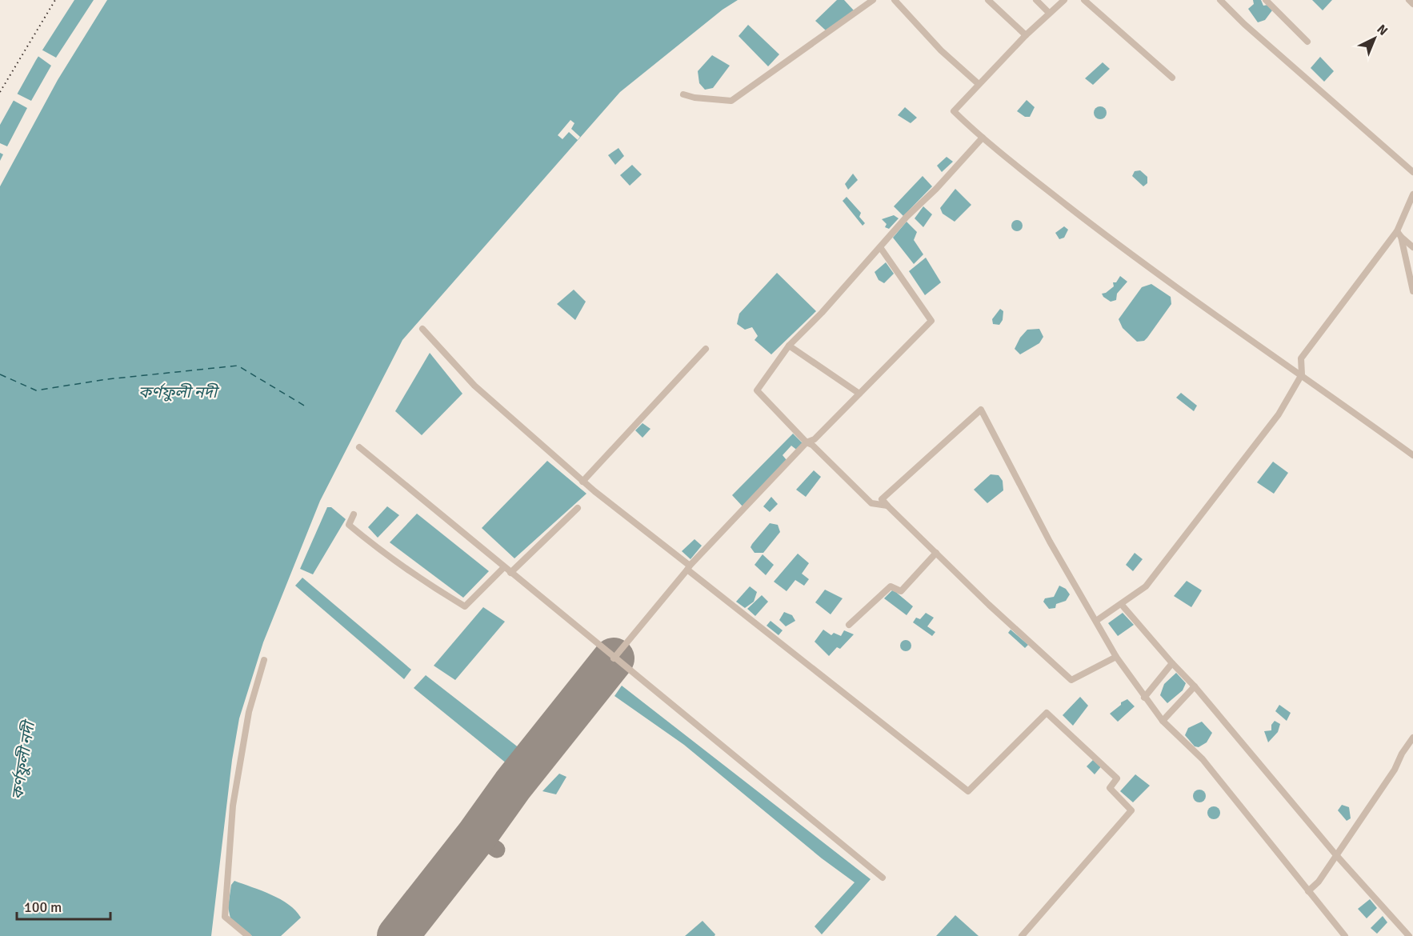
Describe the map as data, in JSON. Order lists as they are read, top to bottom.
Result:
{
  "water": ["কর্ণফুলী নদী"],
  "scale_bar": "100 m",
  "north": "top right"
}
